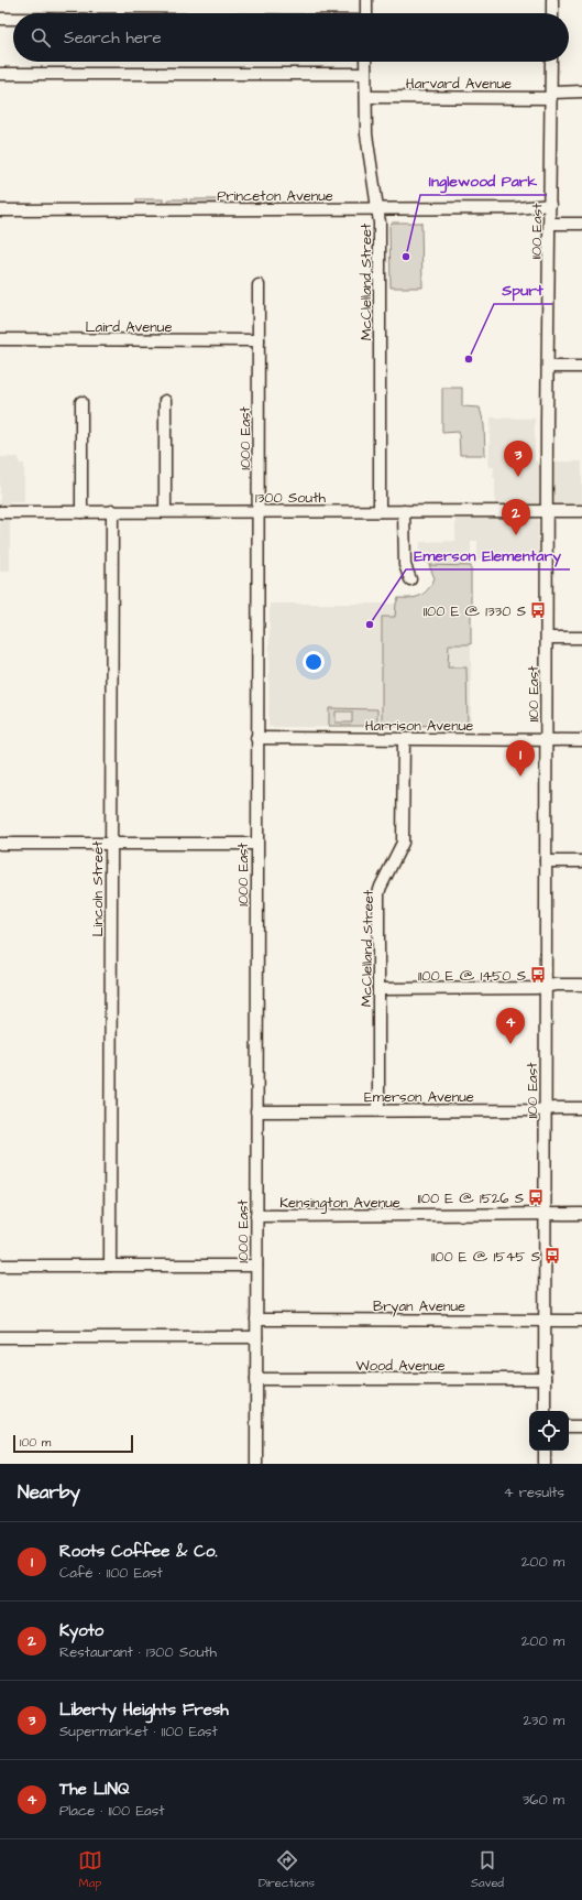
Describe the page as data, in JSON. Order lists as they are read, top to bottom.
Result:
{
  "streets": {
    "street": [
      "Harvard Avenue",
      "Princeton Avenue",
      "1100 East",
      "McClelland Street",
      "Laird Avenue",
      "1000 East",
      "1300 South",
      "Harrison Avenue",
      "Lincoln Street",
      "Emerson Avenue",
      "Kensington Avenue",
      "Bryan Avenue",
      "Wood Avenue"
    ]
  },
  "crossings": [
    ["Harvard Avenue", "1100 East"],
    ["Harvard Avenue", "McClelland Street"],
    ["Princeton Avenue", "1100 East"],
    ["Princeton Avenue", "McClelland Street"],
    ["1100 East", "1300 South"],
    ["1100 East", "Harrison Avenue"],
    ["1100 East", "Emerson Avenue"],
    ["1100 East", "Kensington Avenue"],
    ["1100 East", "Bryan Avenue"],
    ["1100 East", "Wood Avenue"],
    ["McClelland Street", "1300 South"],
    ["McClelland Street", "Harrison Avenue"],
    ["McClelland Street", "Emerson Avenue"],
    ["Laird Avenue", "1000 East"],
    ["1000 East", "1300 South"],
    ["1000 East", "Harrison Avenue"],
    ["1000 East", "Emerson Avenue"],
    ["1000 East", "Kensington Avenue"],
    ["1000 East", "Bryan Avenue"],
    ["1000 East", "Wood Avenue"],
    ["1300 South", "Lincoln Street"]
  ],
  "places": {
    "other": ["Inglewood Park", "Spurt", "Emerson Elementary"],
    "bus stop": [
      "1100 E @ 1330 S",
      "1100 E @ 1450 S",
      "1100 E @ 1526 S",
      "1100 E @ 1545 S"
    ]
  },
  "scale_bar": "100 m",
  "page": {
    "search": "Search here",
    "pins": [
      "3",
      "2",
      "1",
      "4"
    ],
    "scale": "100 m",
    "heading": ["Nearby", "4 results"],
    "list": [
      {
        "mark": "1",
        "name": "Roots Coffee & Co.",
        "note": "Café · 1100 East",
        "value": "200 m"
      },
      {
        "mark": "2",
        "name": "Kyoto",
        "note": "Restaurant · 1300 South",
        "value": "200 m"
      },
      {
        "mark": "3",
        "name": "Liberty Heights Fresh",
        "note": "Supermarket · 1100 East",
        "value": "230 m"
      },
      {
        "mark": "4",
        "name": "The LINQ",
        "note": "Place · 1100 East",
        "value": "360 m"
      }
    ],
    "nav": ["Map", "Directions", "Saved"]
  }
}
